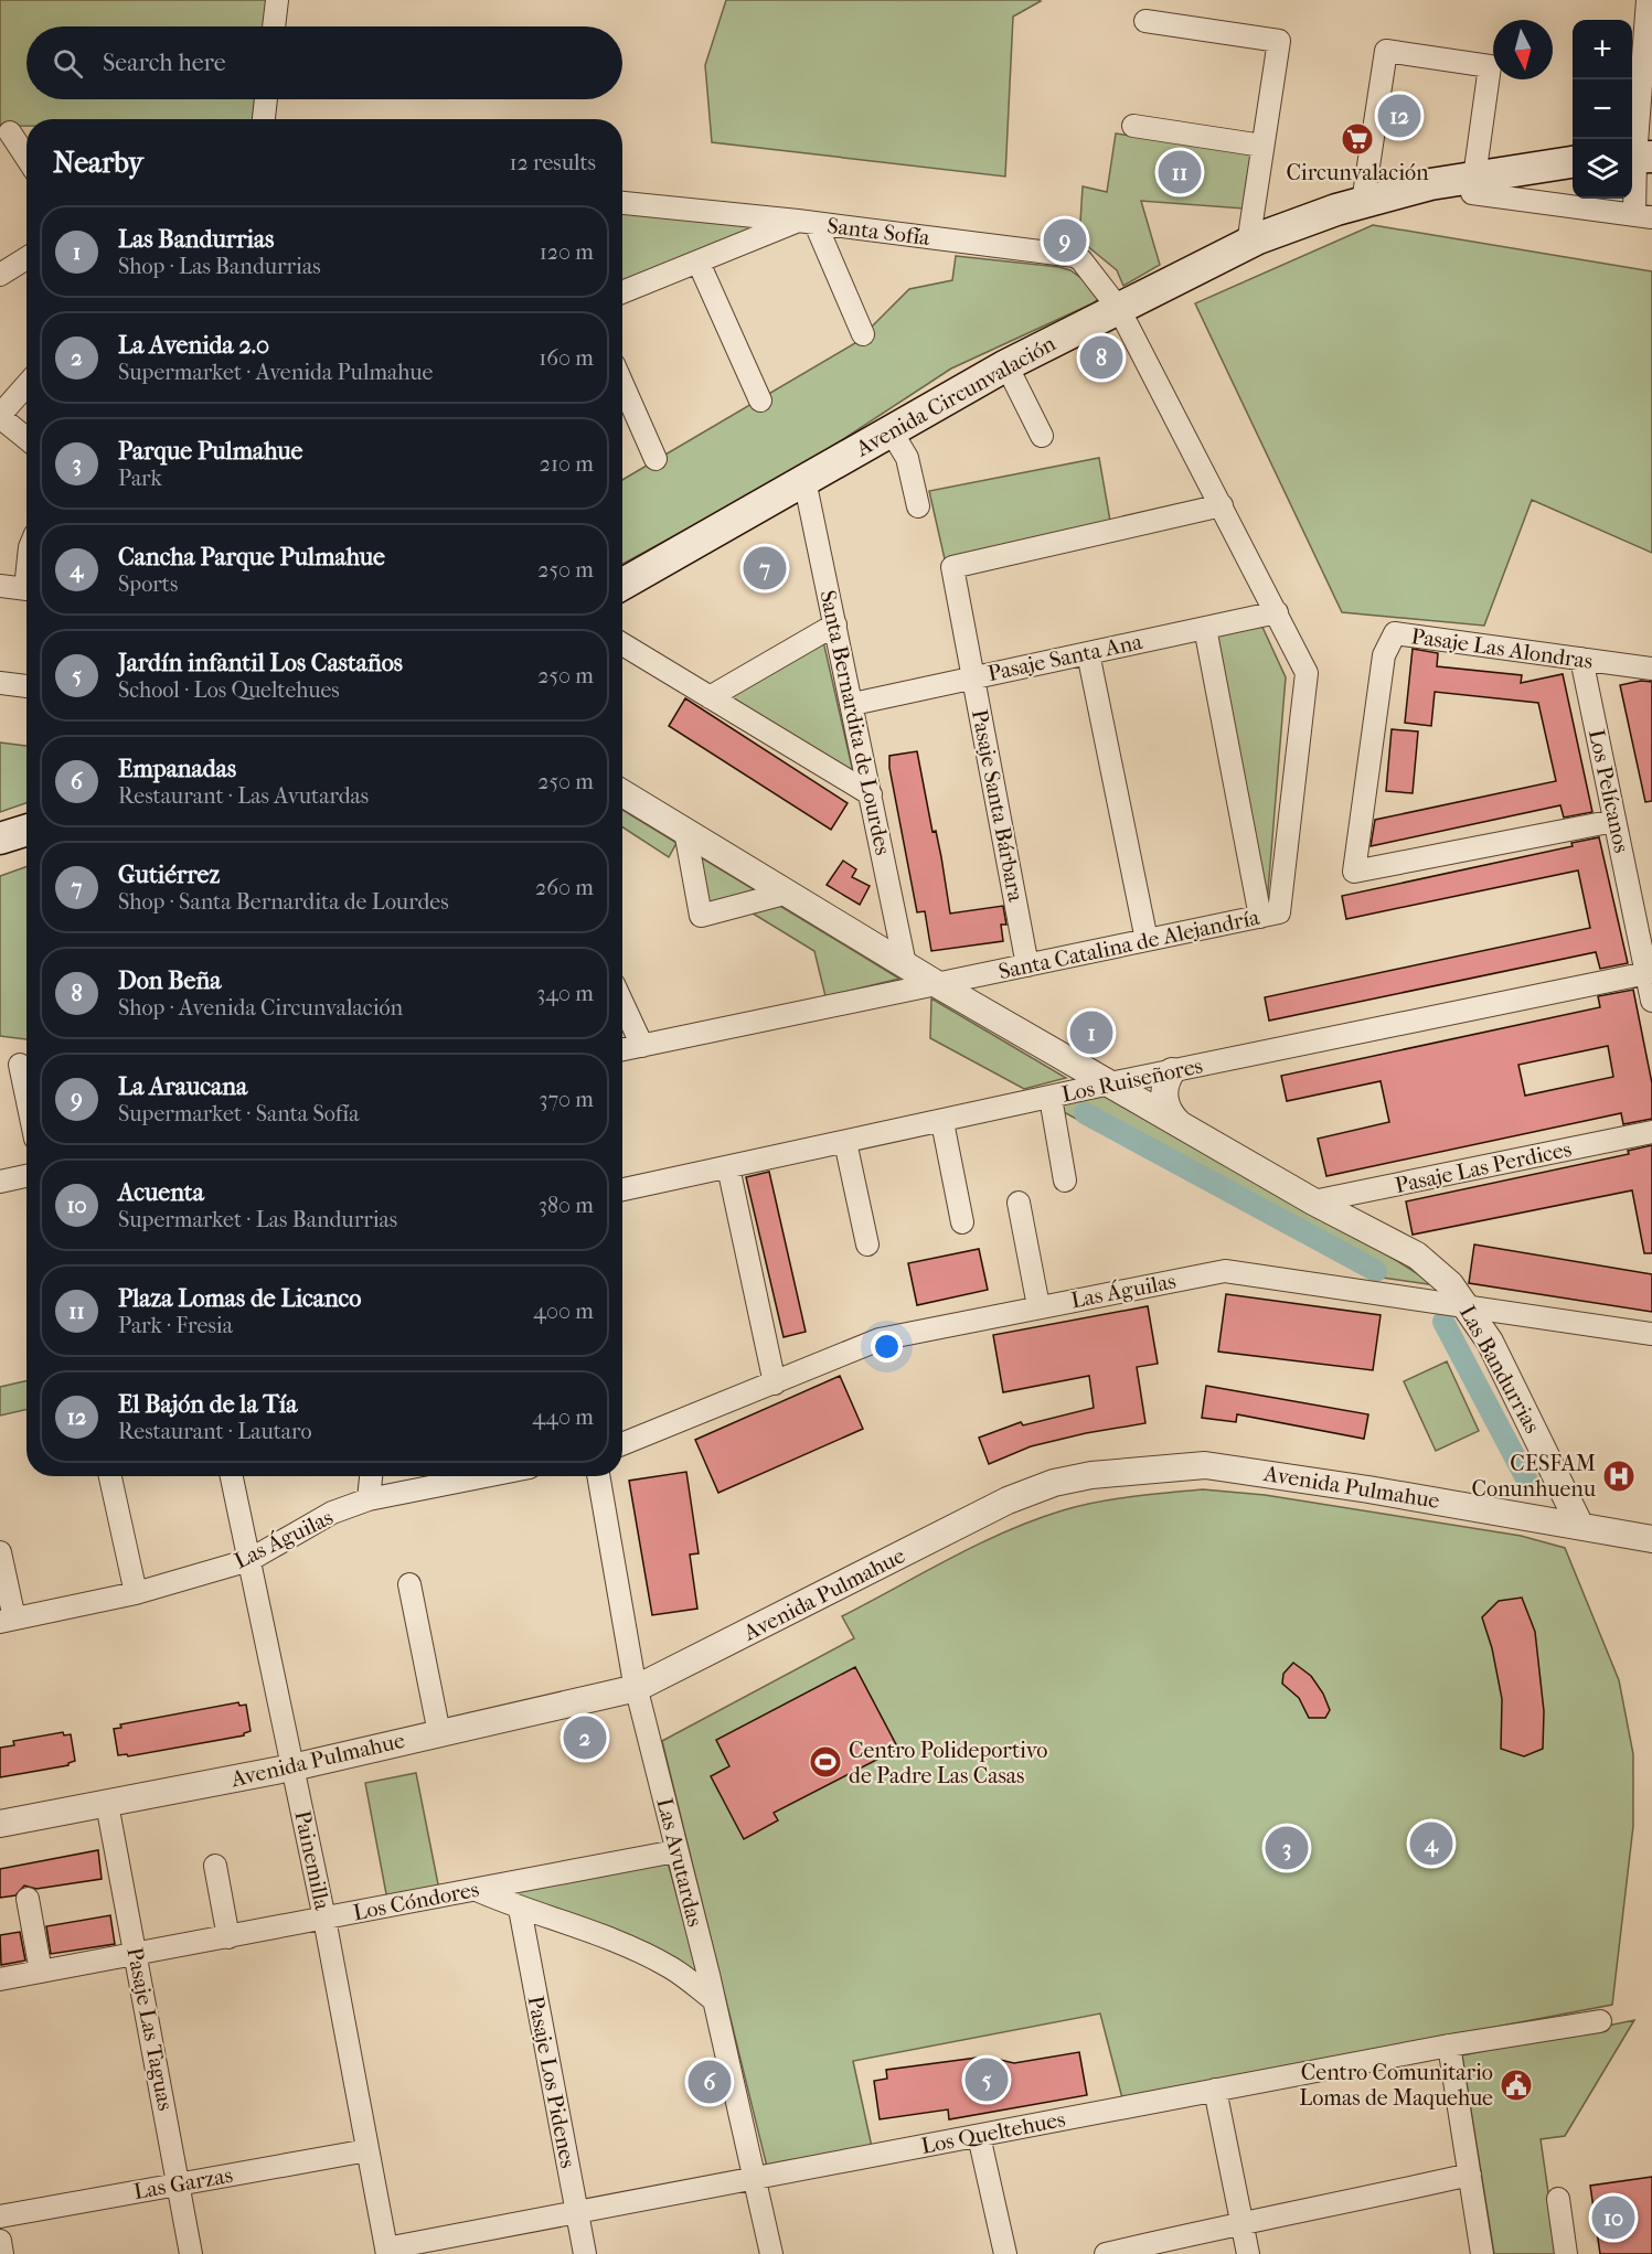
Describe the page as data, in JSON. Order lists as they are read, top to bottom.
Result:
{
  "streets": {
    "main road": ["Avenida Circunvalación"],
    "street": [
      "Santa Sofía",
      "Pasaje Las Alondras",
      "Pasaje Santa Ana",
      "Santa Bernardita de Lourdes",
      "Los Pelícanos",
      "Pasaje Santa Bárbara",
      "Santa Catalina de Alejandría",
      "Los Ruiseñores",
      "Pasaje Las Perdices",
      "Las Águilas",
      "Las Bandurrias",
      "Avenida Pulmahue",
      "Painemilla",
      "Las Avutardas",
      "Los Cóndores",
      "Pasaje Las Taguas",
      "Pasaje Los Pidenes",
      "Los Queltehues",
      "Las Garzas"
    ]
  },
  "crossings": [
    ["Santa Sofía", "Avenida Circunvalación"],
    ["Santa Sofía", "Santa Catalina de Alejandría"],
    ["Avenida Circunvalación", "Santa Bernardita de Lourdes"],
    ["Avenida Circunvalación", "Santa Catalina de Alejandría"],
    ["Pasaje Las Alondras", "Los Pelícanos"],
    ["Pasaje Santa Ana", "Santa Bernardita de Lourdes"],
    ["Pasaje Santa Ana", "Pasaje Santa Bárbara"],
    ["Pasaje Santa Ana", "Santa Catalina de Alejandría"],
    ["Santa Bernardita de Lourdes", "Las Bandurrias"],
    ["Los Pelícanos", "Los Ruiseñores"],
    ["Pasaje Santa Bárbara", "Santa Catalina de Alejandría"],
    ["Santa Catalina de Alejandría", "Las Bandurrias"],
    ["Los Ruiseñores", "Las Bandurrias"],
    ["Pasaje Las Perdices", "Las Bandurrias"],
    ["Las Águilas", "Las Bandurrias"],
    ["Las Águilas", "Painemilla"],
    ["Las Bandurrias", "Avenida Pulmahue"],
    ["Avenida Pulmahue", "Painemilla"],
    ["Avenida Pulmahue", "Las Avutardas"],
    ["Avenida Pulmahue", "Pasaje Las Taguas"],
    ["Painemilla", "Los Cóndores"],
    ["Painemilla", "Los Queltehues"],
    ["Painemilla", "Las Garzas"],
    ["Las Avutardas", "Los Cóndores"],
    ["Las Avutardas", "Los Queltehues"],
    ["Los Cóndores", "Pasaje Las Taguas"],
    ["Pasaje Las Taguas", "Las Garzas"],
    ["Pasaje Los Pidenes", "Los Queltehues"]
  ],
  "places": {
    "supermarket": ["Circunvalación"],
    "hospital": ["CESFAM Conunhuenu"],
    "sports": ["Centro Polideportivo de Padre Las Casas"],
    "public building": ["Centro Comunitario Lomas de Maquehue"]
  },
  "north": "bottom",
  "page": {
    "map_buttons": ["+", "−"],
    "search": "Search here",
    "pins": [
      "12",
      "11",
      "9",
      "8",
      "7",
      "1",
      "2",
      "4",
      "3",
      "5",
      "6",
      "10"
    ],
    "heading": ["Nearby", "12 results"],
    "list": [
      {
        "mark": "1",
        "name": "Las Bandurrias",
        "note": "Shop · Las Bandurrias",
        "value": "120 m"
      },
      {
        "mark": "2",
        "name": "La Avenida 2.0",
        "note": "Supermarket · Avenida Pulmahue",
        "value": "160 m"
      },
      {
        "mark": "3",
        "name": "Parque Pulmahue",
        "note": "Park",
        "value": "210 m"
      },
      {
        "mark": "4",
        "name": "Cancha Parque Pulmahue",
        "note": "Sports",
        "value": "250 m"
      },
      {
        "mark": "5",
        "name": "Jardín infantil Los Castaños",
        "note": "School · Los Queltehues",
        "value": "250 m"
      },
      {
        "mark": "6",
        "name": "Empanadas",
        "note": "Restaurant · Las Avutardas",
        "value": "250 m"
      },
      {
        "mark": "7",
        "name": "Gutiérrez",
        "note": "Shop · Santa Bernardita de Lourdes",
        "value": "260 m"
      },
      {
        "mark": "8",
        "name": "Don Beña",
        "note": "Shop · Avenida Circunvalación",
        "value": "340 m"
      },
      {
        "mark": "9",
        "name": "La Araucana",
        "note": "Supermarket · Santa Sofía",
        "value": "370 m"
      },
      {
        "mark": "10",
        "name": "Acuenta",
        "note": "Supermarket · Las Bandurrias",
        "value": "380 m"
      },
      {
        "mark": "11",
        "name": "Plaza Lomas de Licanco",
        "note": "Park · Fresia",
        "value": "400 m"
      },
      {
        "mark": "12",
        "name": "El Bajón de la Tía",
        "note": "Restaurant · Lautaro",
        "value": "440 m"
      }
    ]
  }
}
